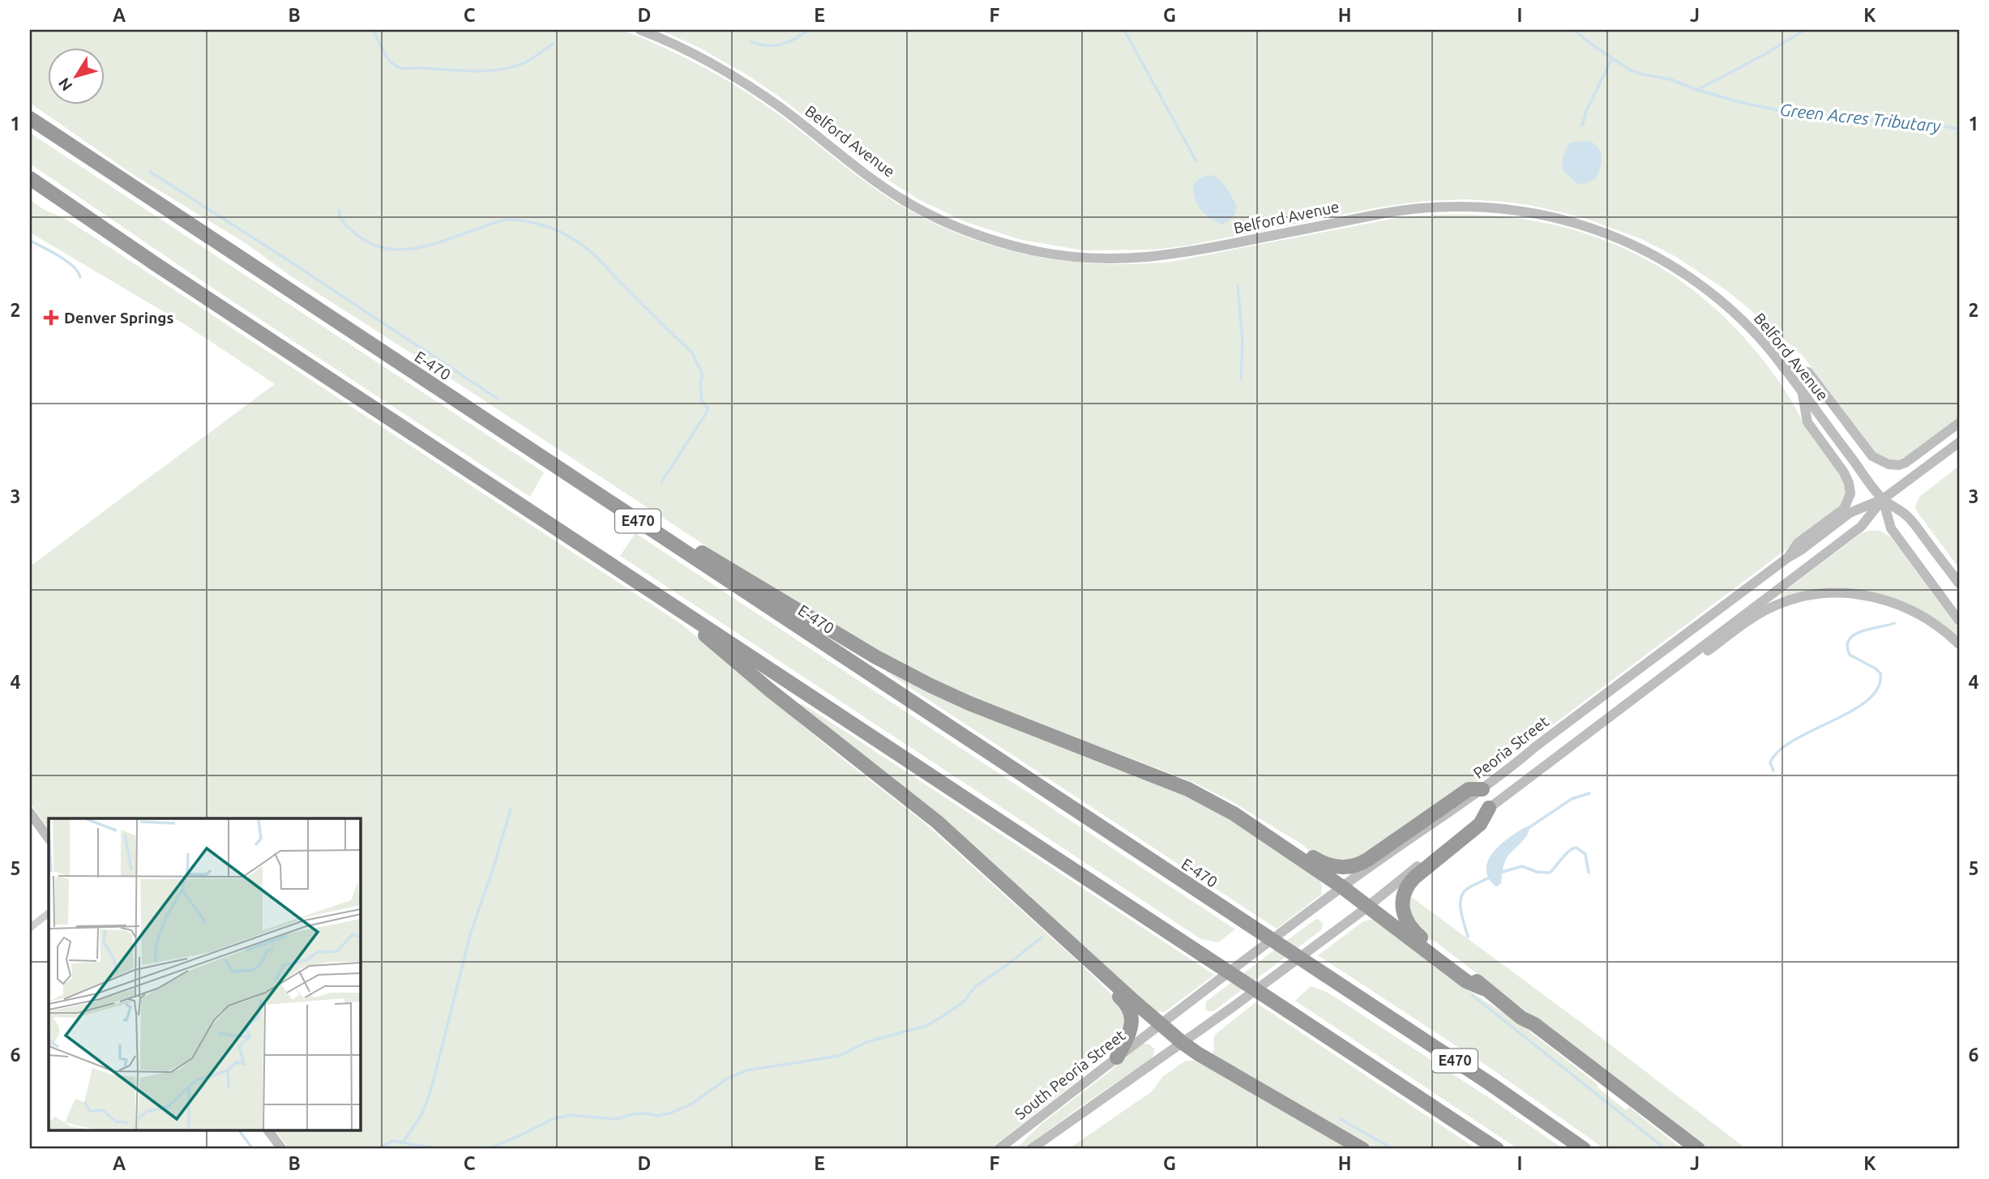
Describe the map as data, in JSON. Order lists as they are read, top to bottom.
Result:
{
  "streets": {
    "highway": ["E-470", "E470"],
    "main road": ["Belford Avenue", "Peoria Street", "South Peoria Street"]
  },
  "crossings": [
    ["Belford Avenue", "Peoria Street"],
    ["Peoria Street", "South Peoria Street"]
  ],
  "water": ["Green Acres Tributary"],
  "places": {
    "health": ["Denver Springs"]
  },
  "north": "bottom left",
  "grid": {
    "columns": [
      "A",
      "B",
      "C",
      "D",
      "E",
      "F",
      "G",
      "H",
      "I",
      "J",
      "K"
    ],
    "rows": [
      "1",
      "2",
      "3",
      "4",
      "5",
      "6"
    ]
  }
}
